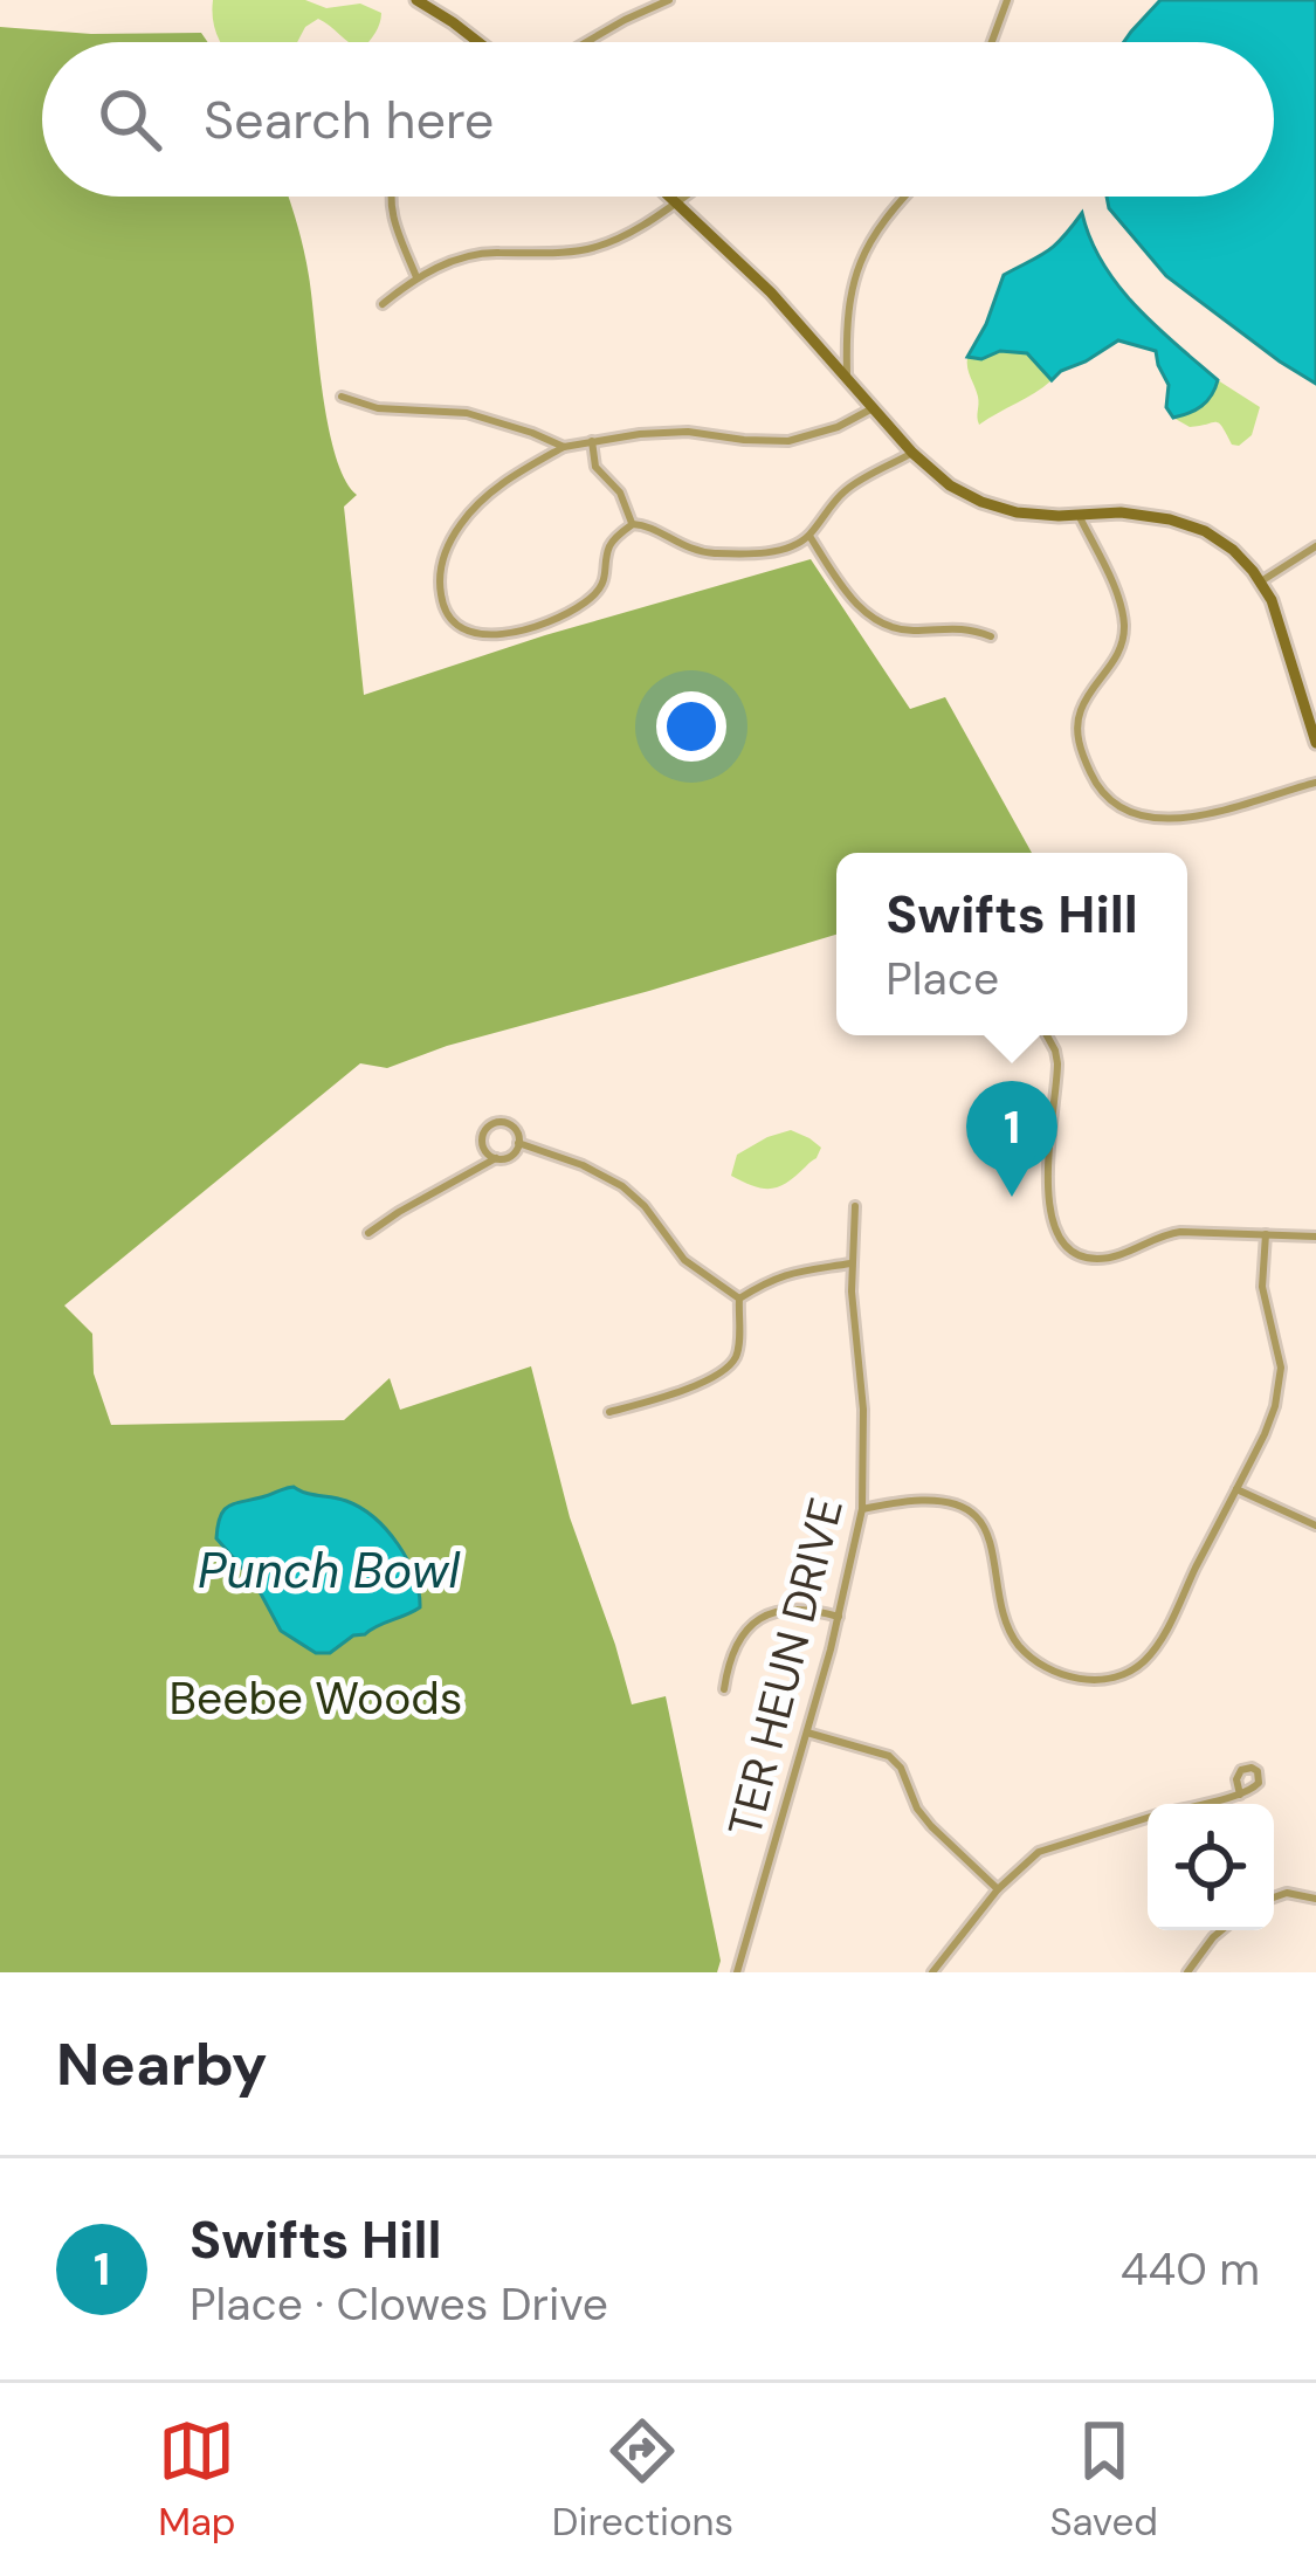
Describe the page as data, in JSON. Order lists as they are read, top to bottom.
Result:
{
  "streets": {
    "street": ["TER HEUN DRIVE"]
  },
  "water": ["Punch Bowl"],
  "parks": ["Beebe Woods"],
  "page": {
    "search": "Search here",
    "popup": ["Swifts Hill", "Place"],
    "pins": "1",
    "heading": "Nearby",
    "list": [
      {
        "mark": "1",
        "name": "Swifts Hill",
        "note": "Place · Clowes Drive",
        "value": "440 m"
      }
    ],
    "nav": ["Map", "Directions", "Saved"]
  }
}
